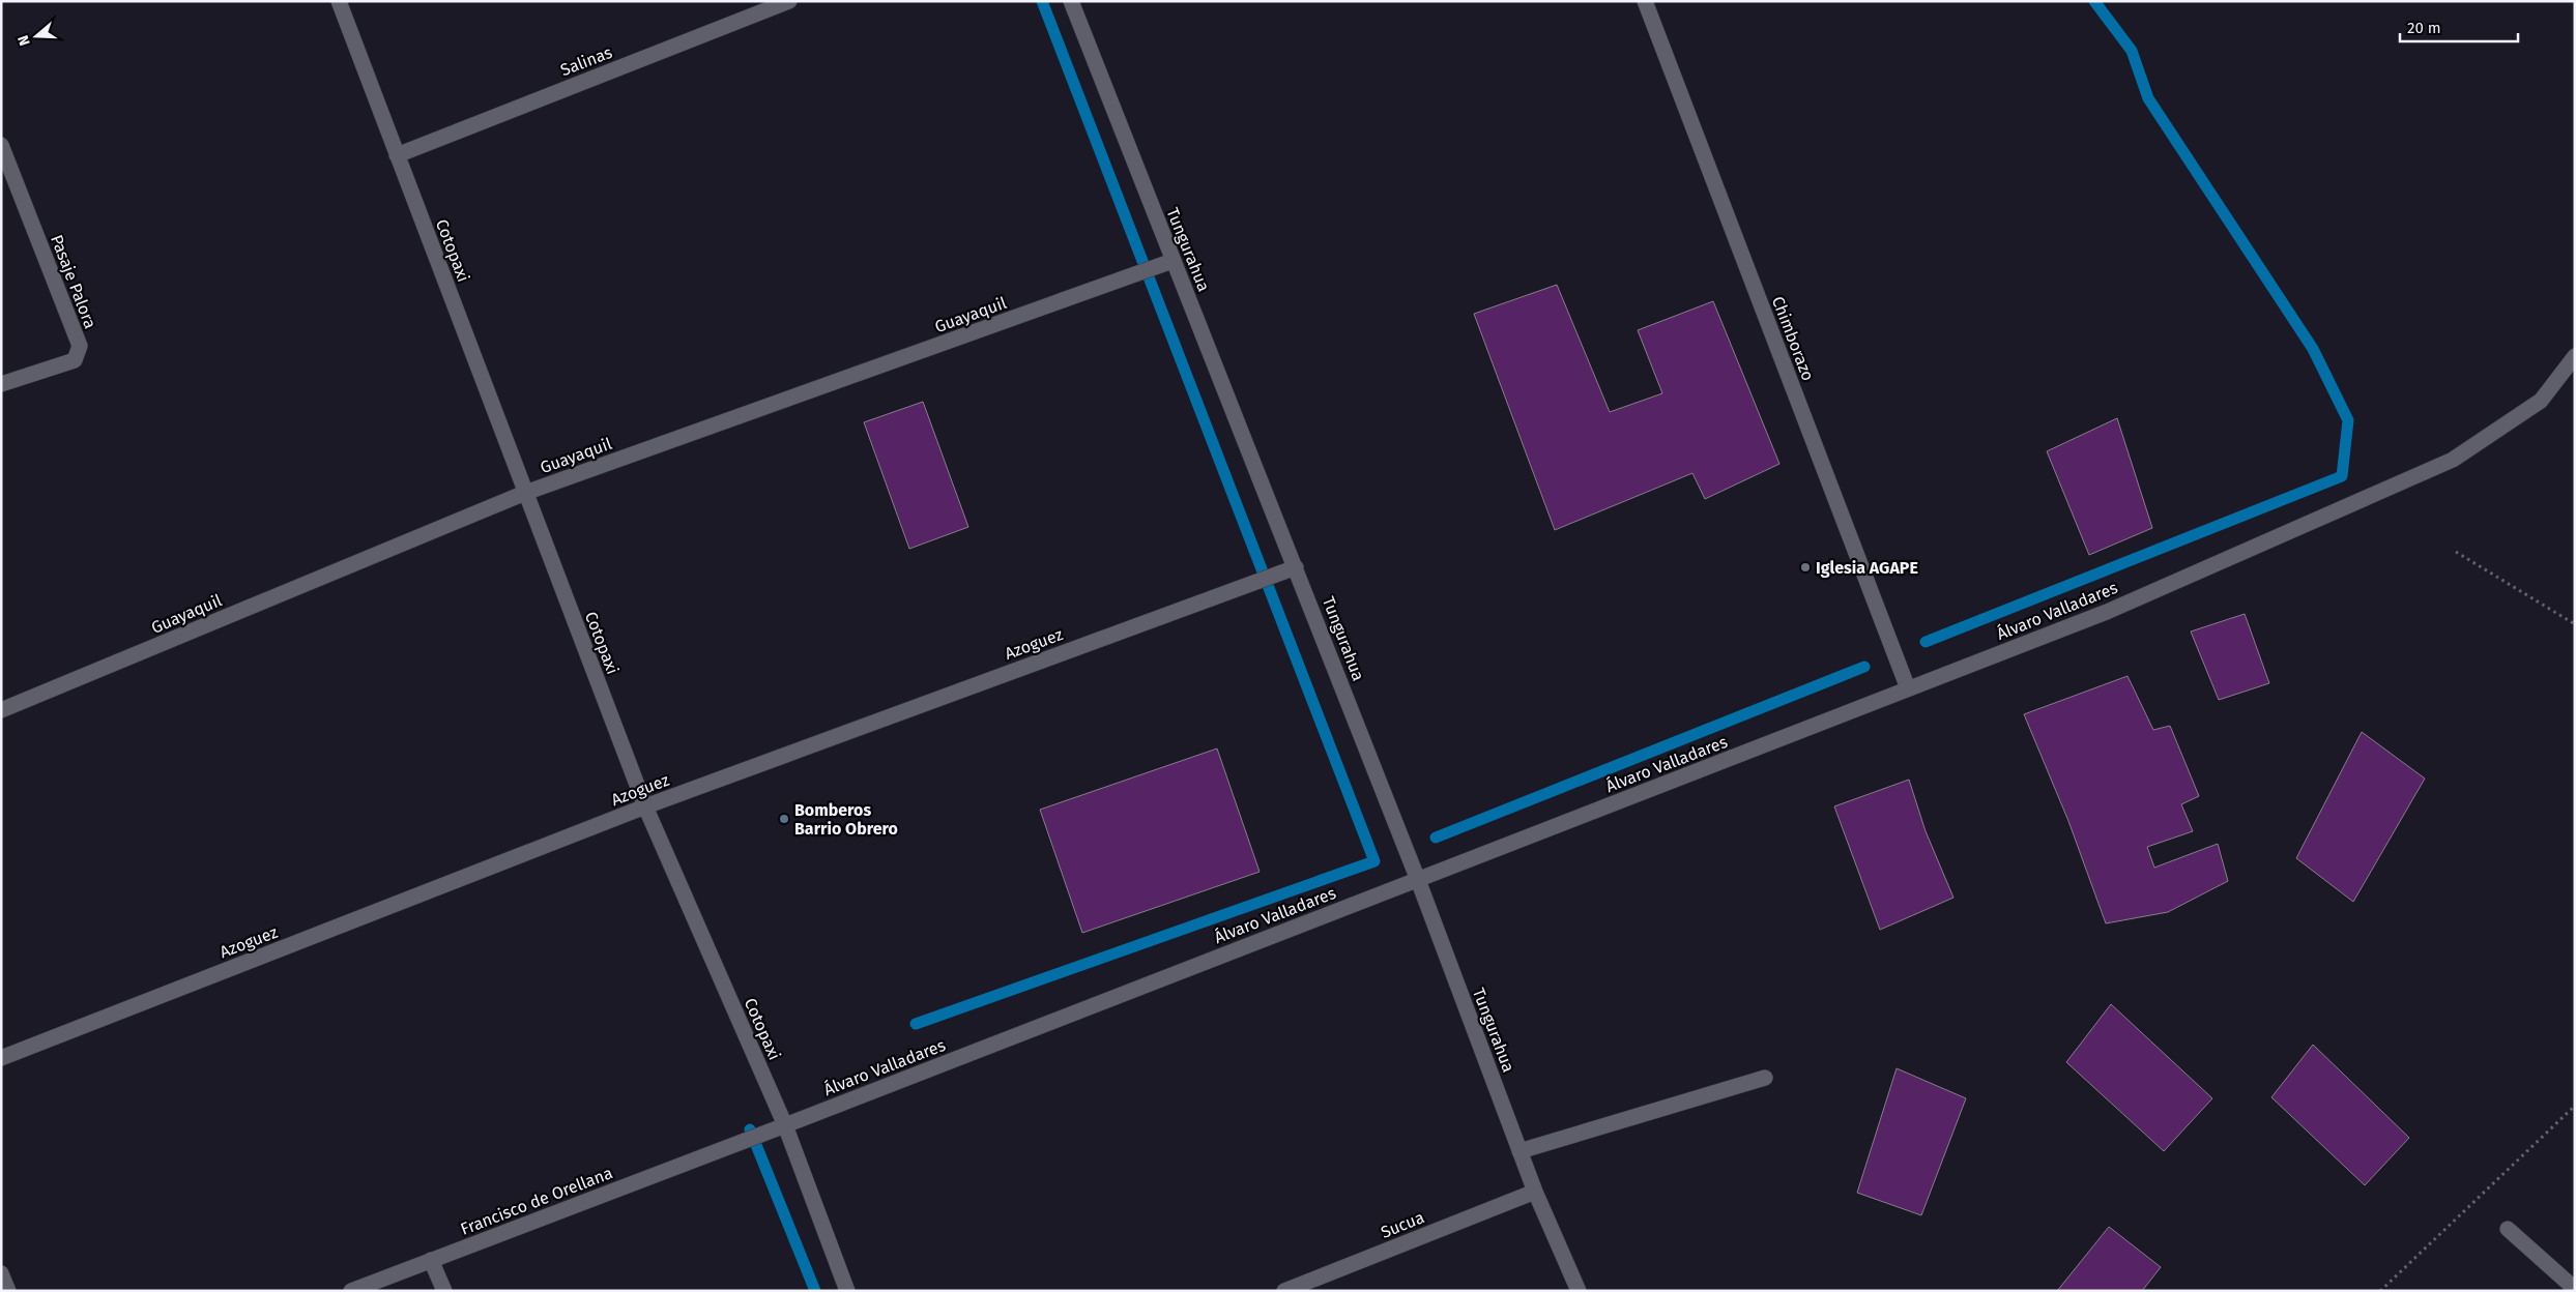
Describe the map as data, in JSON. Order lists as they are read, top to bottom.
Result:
{
  "streets": {
    "street": [
      "Salinas",
      "Tungurahua",
      "Cotopaxi",
      "Pasaje Palora",
      "Guayaquil",
      "Chimborazo",
      "Álvaro Valladares",
      "Azoguez",
      "Francisco de Orellana",
      "Sucua"
    ]
  },
  "crossings": [
    ["Salinas", "Cotopaxi"],
    ["Tungurahua", "Guayaquil"],
    ["Tungurahua", "Álvaro Valladares"],
    ["Tungurahua", "Azoguez"],
    ["Tungurahua", "Sucua"],
    ["Cotopaxi", "Guayaquil"],
    ["Cotopaxi", "Álvaro Valladares"],
    ["Cotopaxi", "Azoguez"],
    ["Chimborazo", "Álvaro Valladares"],
    ["Álvaro Valladares", "Francisco de Orellana"]
  ],
  "places": ["Iglesia AGAPE", "Bomberos Barrio Obrero"],
  "scale_bar": "20 m",
  "north": "left"
}
